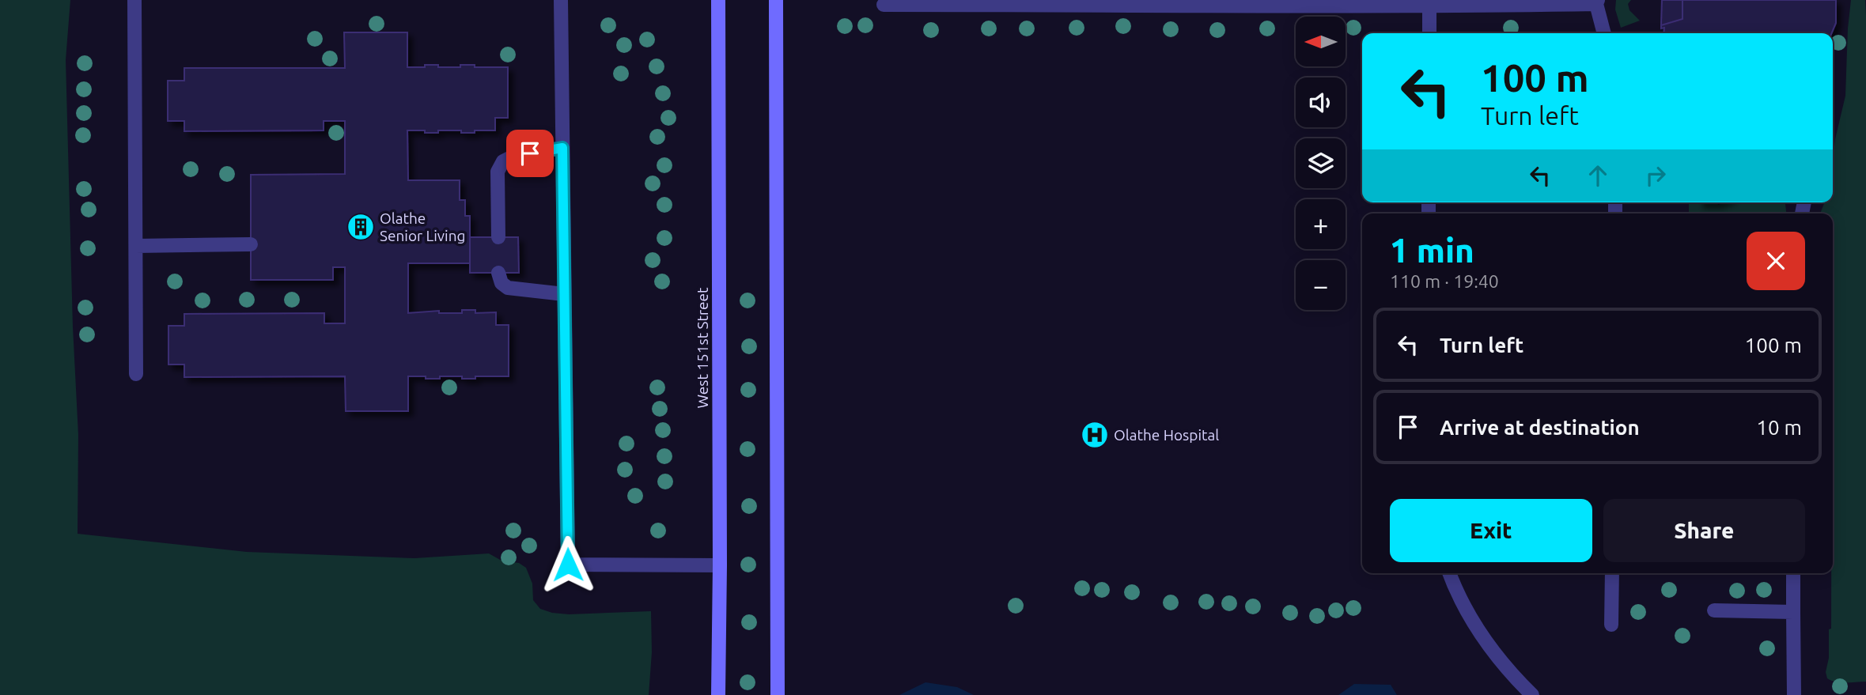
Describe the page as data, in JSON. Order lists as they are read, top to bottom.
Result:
{
  "streets": {
    "main road": ["West 151st Street"]
  },
  "places": {
    "building": ["Olathe Senior Living"],
    "hospital": ["Olathe Hospital"]
  },
  "north": "left",
  "page": {
    "map_buttons": ["+", "−"],
    "turn": ["100 m", "Turn left"],
    "heading": ["1 min", "110 m · 19:40"],
    "list": [
      {
        "name": "Turn left",
        "value": "100 m"
      },
      {
        "name": "Arrive at destination",
        "value": "10 m"
      }
    ],
    "buttons": ["Exit", "Share"]
  }
}
